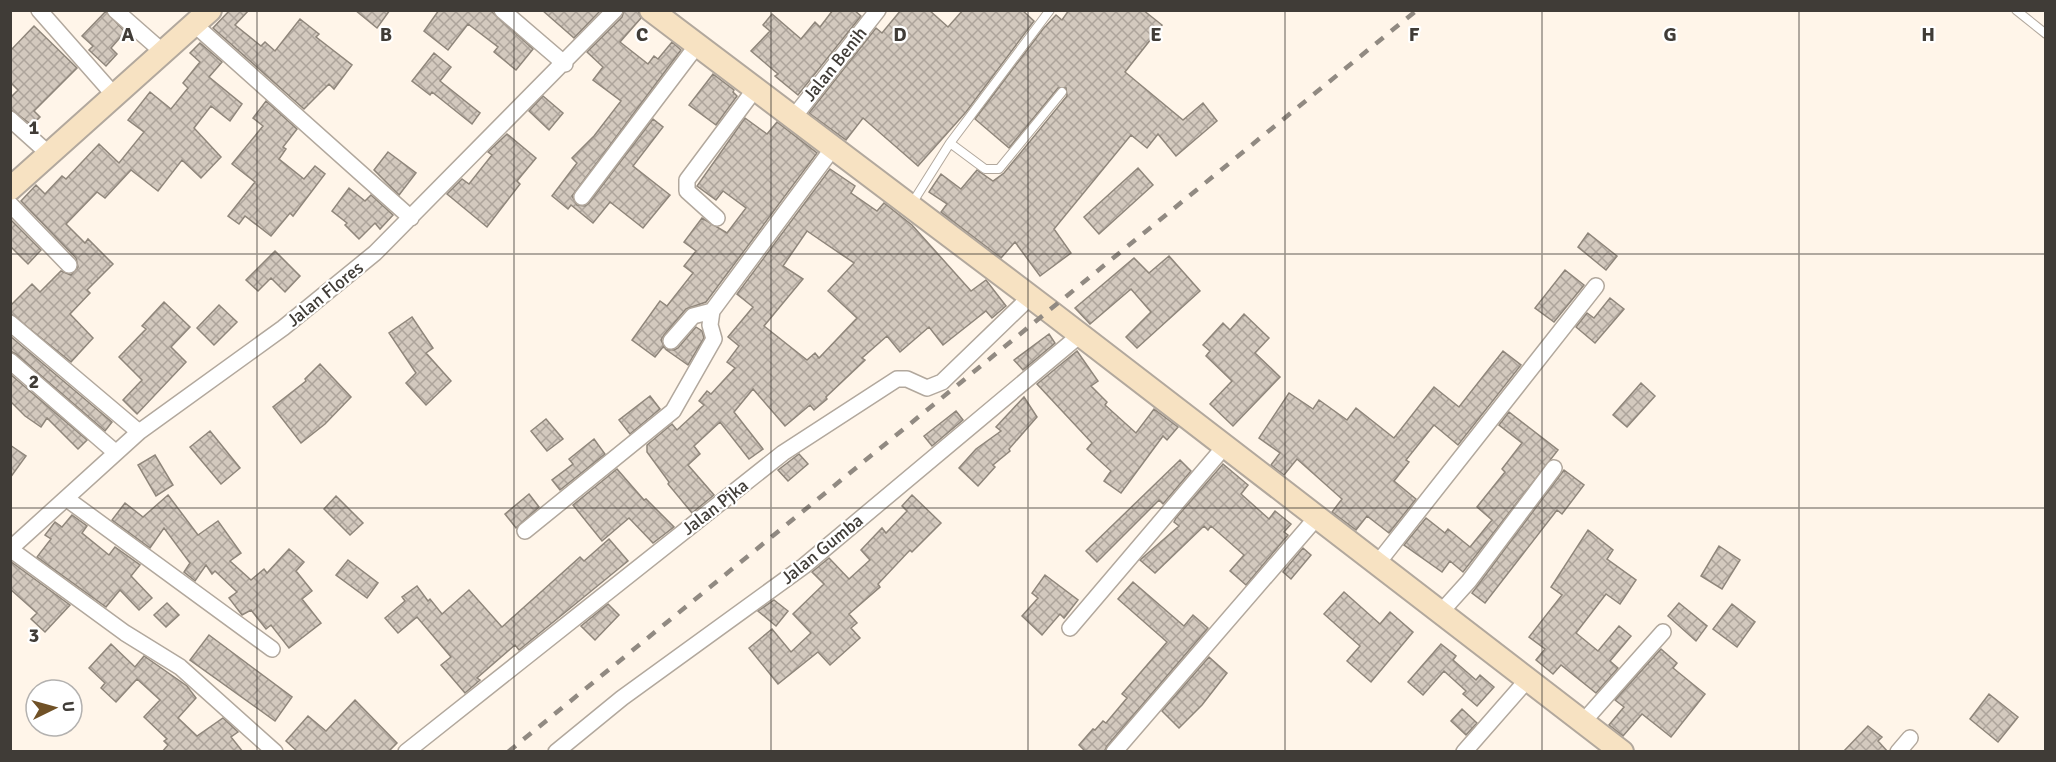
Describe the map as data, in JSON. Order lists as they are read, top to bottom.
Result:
{
  "streets": {
    "street": [
      "Jalan Benih",
      "Jalan Flores",
      "Jalan Pjka",
      "Jalan Gumba"
    ]
  },
  "north": "right",
  "grid": {
    "columns": [
      "A",
      "B",
      "C",
      "D",
      "E",
      "F",
      "G",
      "H"
    ],
    "rows": ["1", "2", "3"]
  }
}
